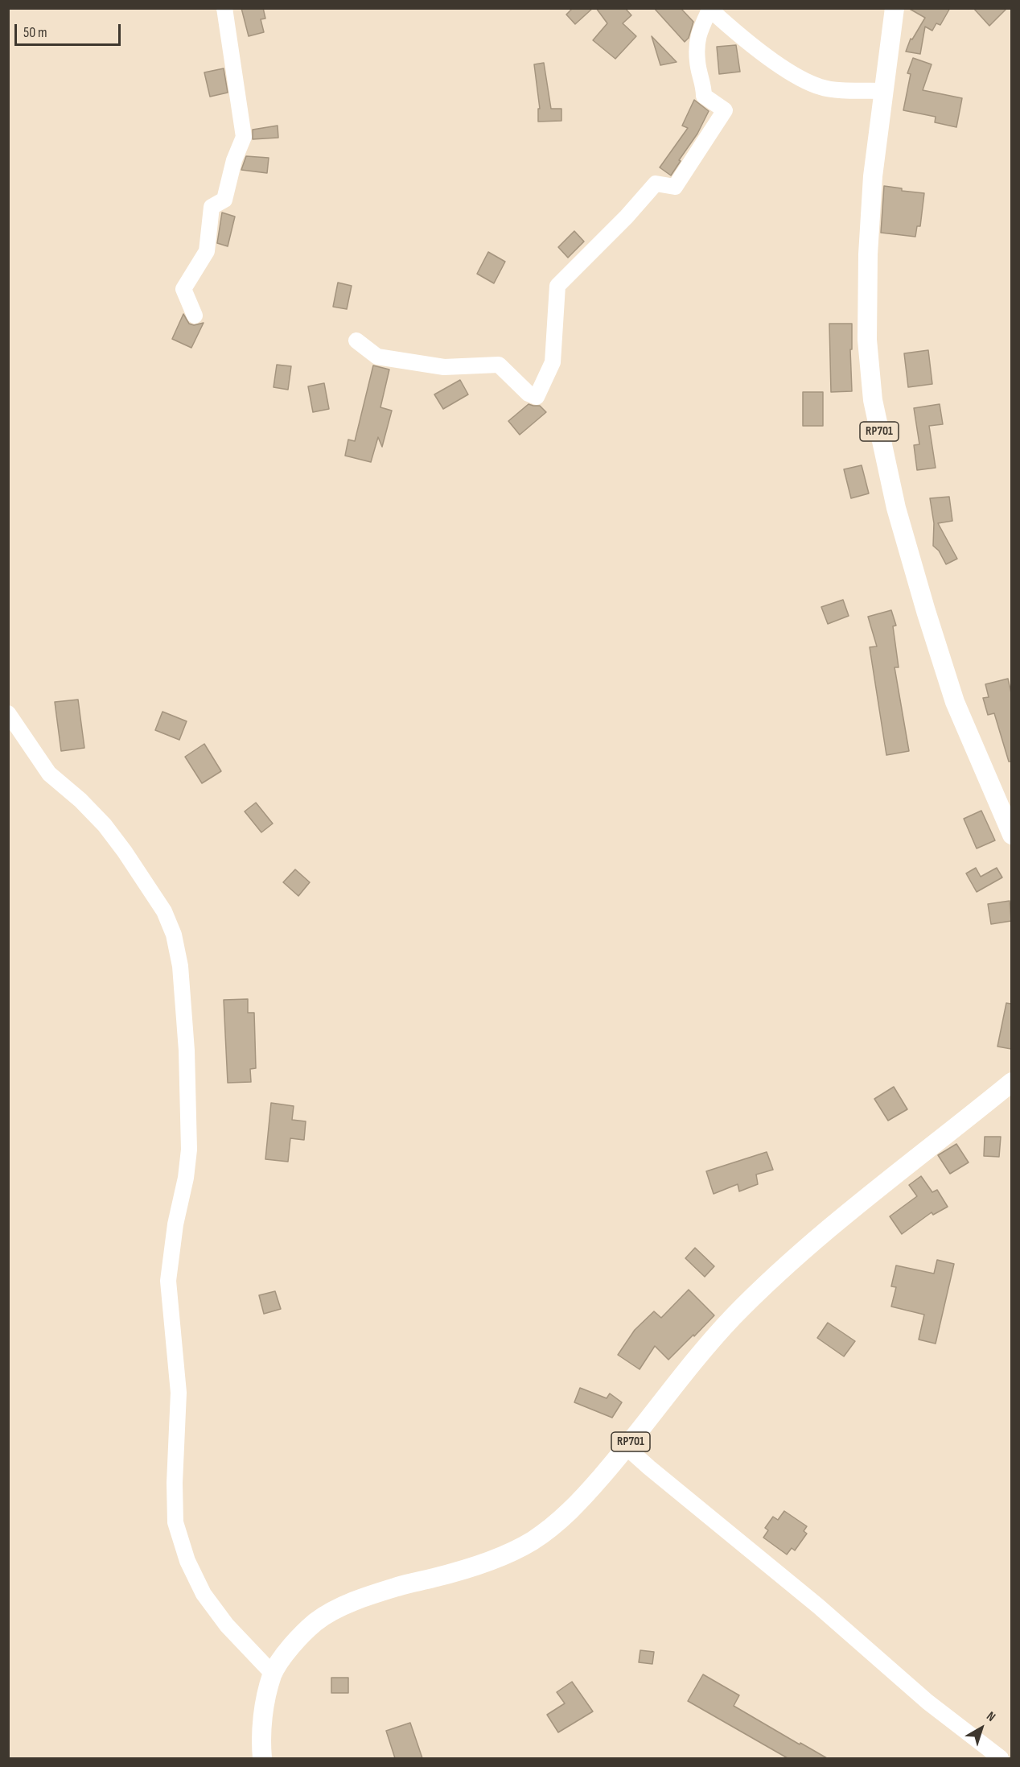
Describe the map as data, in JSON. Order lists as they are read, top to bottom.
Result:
{
  "streets": {
    "main road": ["RP701"]
  },
  "scale_bar": "50 m",
  "north": "top right"
}
